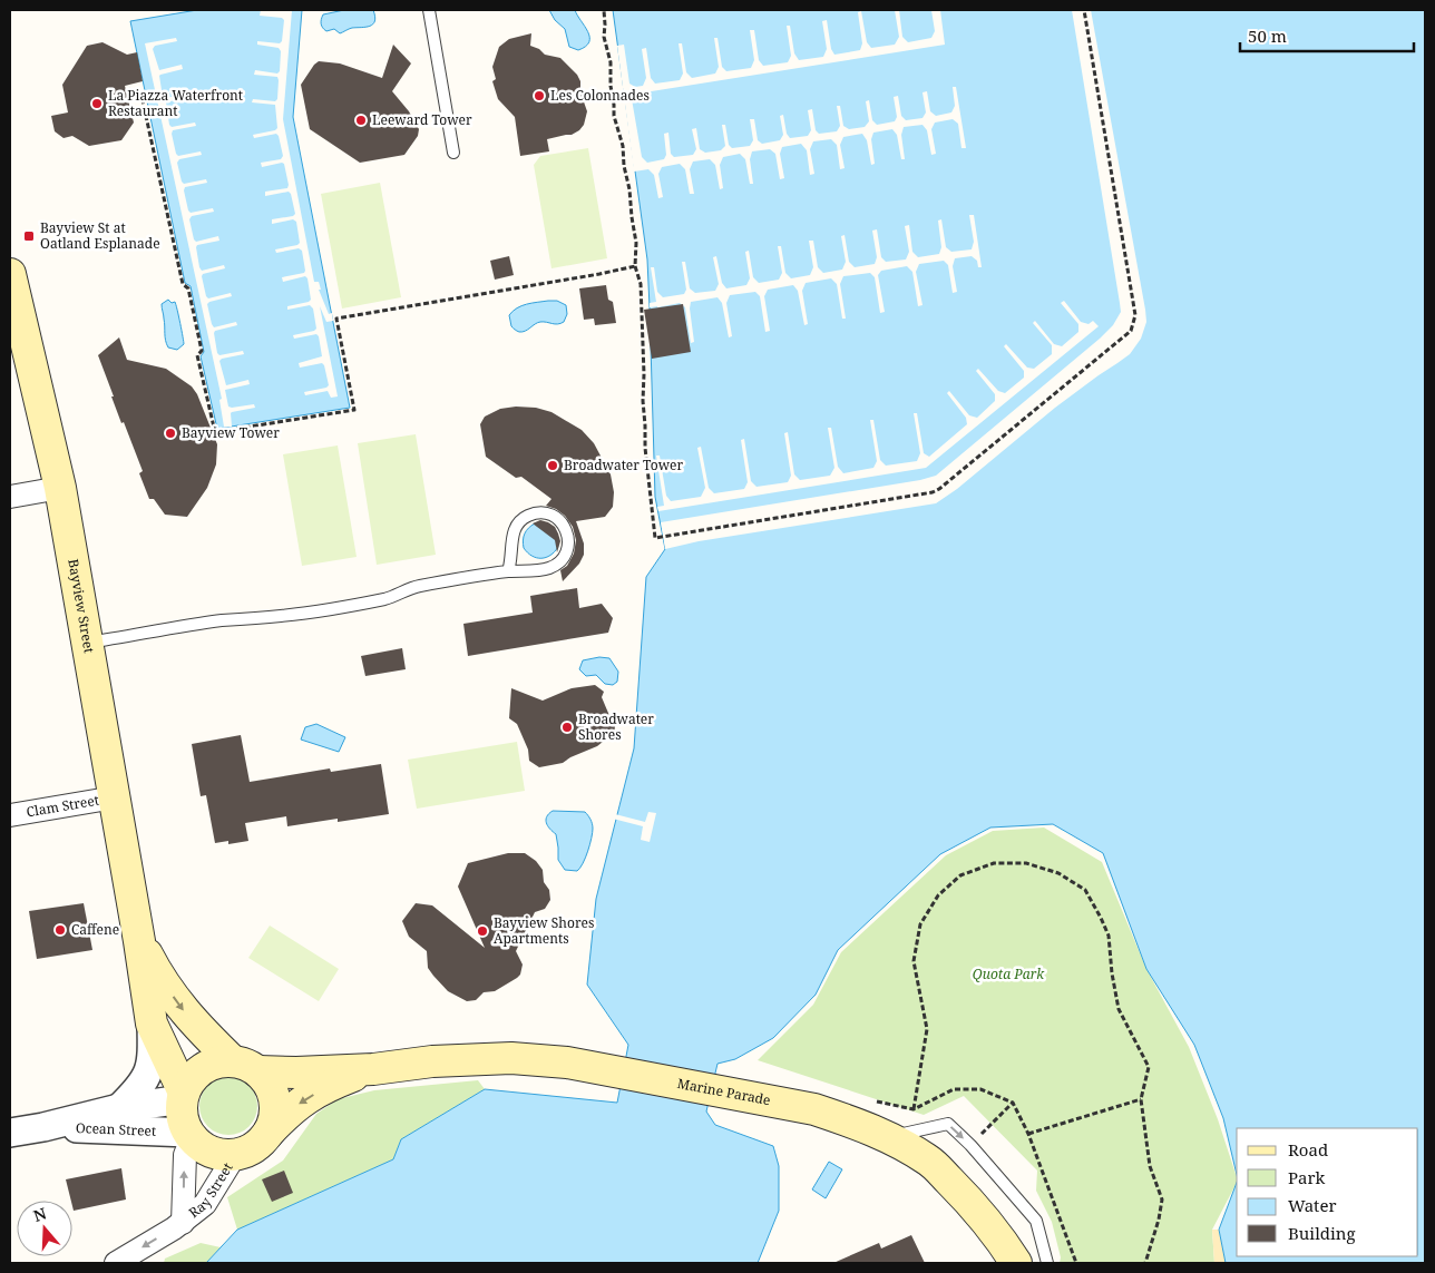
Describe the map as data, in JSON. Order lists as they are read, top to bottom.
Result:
{
  "streets": {
    "main road": ["Bayview Street", "Marine Parade"],
    "street": ["Clam Street", "Ocean Street", "Ray Street"]
  },
  "crossings": [
    ["Bayview Street", "Clam Street"],
    ["Bayview Street", "Marine Parade"],
    ["Bayview Street", "Ocean Street"],
    ["Bayview Street", "Ray Street"],
    ["Marine Parade", "Ocean Street"],
    ["Marine Parade", "Ray Street"],
    ["Ocean Street", "Ray Street"]
  ],
  "parks": ["Quota Park"],
  "places": {
    "other": [
      "Les Colonnades",
      "La Piazza Waterfront Restaurant",
      "Leeward Tower",
      "Bayview Tower",
      "Broadwater Tower",
      "Broadwater Shores",
      "Caffene",
      "Bayview Shores Apartments"
    ],
    "transit": ["Bayview St at Oatland Esplanade"]
  },
  "legend": [
    "Road",
    "Park",
    "Water",
    "Building"
  ],
  "scale_bar": "50 m",
  "north": "top"
}
